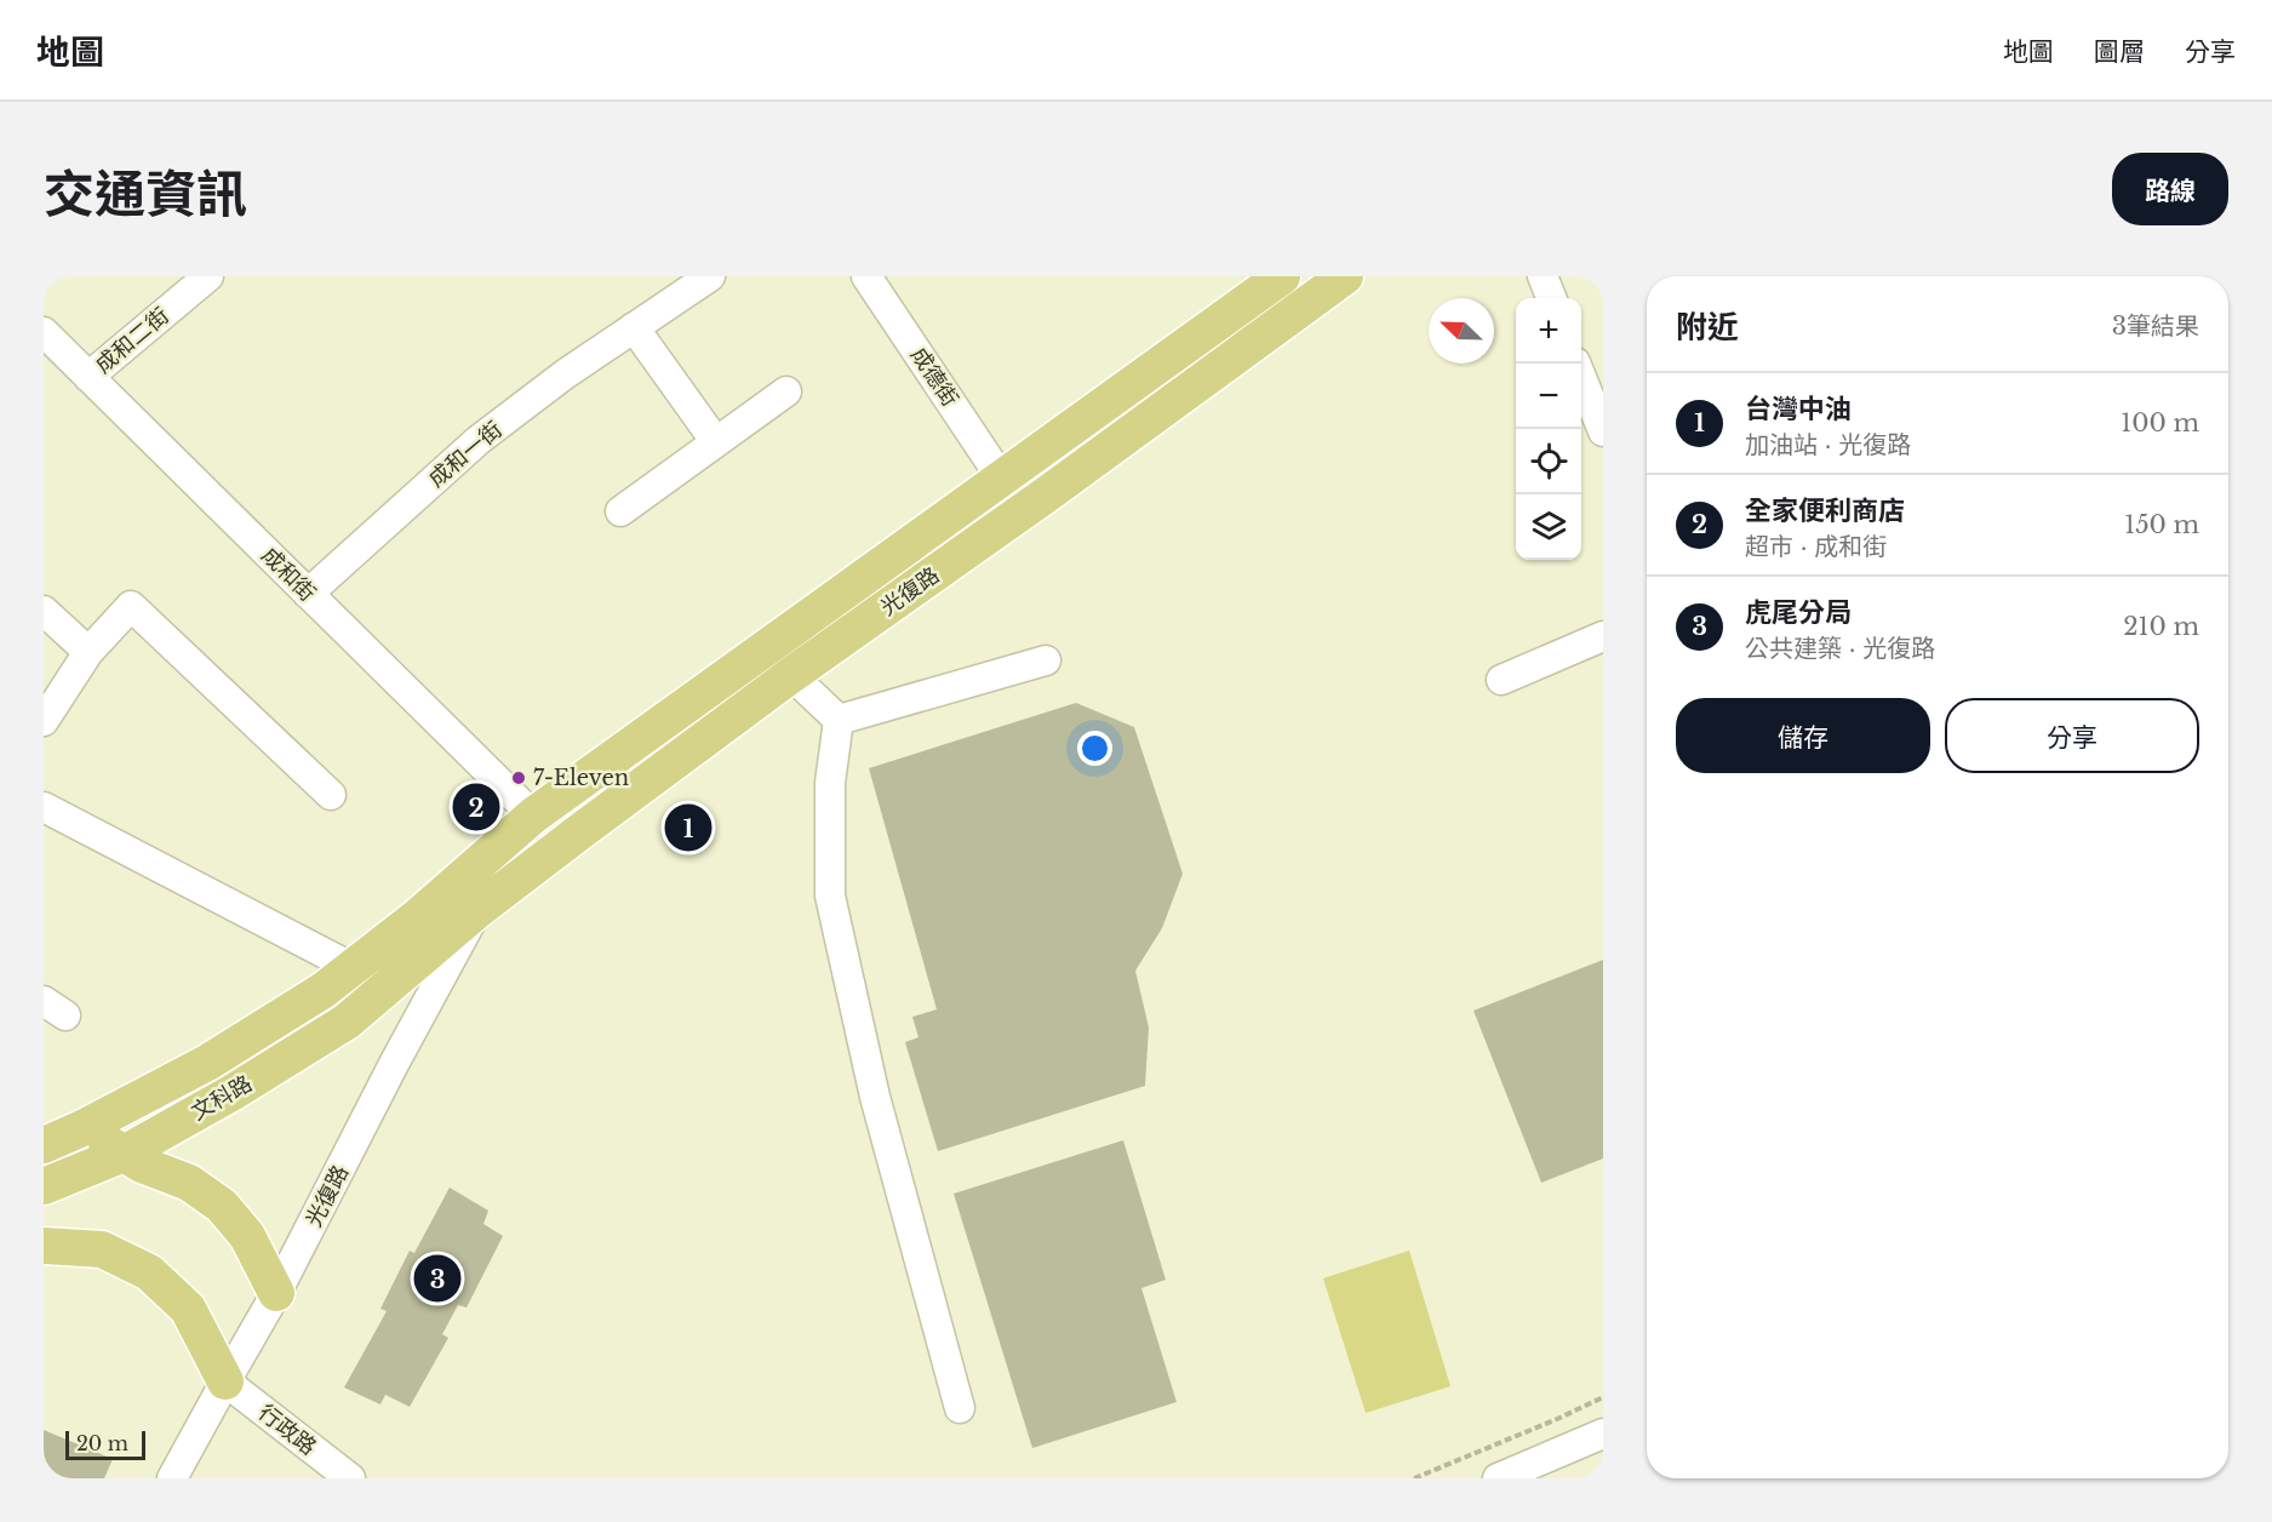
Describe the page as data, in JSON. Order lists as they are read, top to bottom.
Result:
{
  "streets": {
    "main road": ["光復路", "文科路"],
    "street": [
      "成和二街",
      "成德街",
      "成和一街",
      "成和街",
      "行政路"
    ]
  },
  "crossings": [
    ["成和二街", "成和街"],
    ["成德街", "光復路"],
    ["成和一街", "成和街"],
    ["成和街", "光復路"],
    ["成和街", "文科路"],
    ["光復路", "文科路"],
    ["光復路", "行政路"]
  ],
  "places": ["7-Eleven"],
  "scale_bar": "20 m",
  "north": "top left",
  "page": {
    "header": "地圖",
    "nav": ["地圖", "圖層", "分享"],
    "title": "交通資訊",
    "buttons": [
      "路線",
      ["儲存", "分享"]
    ],
    "heading": ["附近", "3筆結果"],
    "map_buttons": ["+", "−"],
    "list": [
      {
        "mark": "1",
        "name": "台灣中油",
        "note": "加油站 · 光復路",
        "value": "100 m"
      },
      {
        "mark": "2",
        "name": "全家便利商店",
        "note": "超市 · 成和街",
        "value": "150 m"
      },
      {
        "mark": "3",
        "name": "虎尾分局",
        "note": "公共建築 · 光復路",
        "value": "210 m"
      }
    ],
    "pins": ["2", "1", "3"],
    "scale": "20 m"
  }
}
